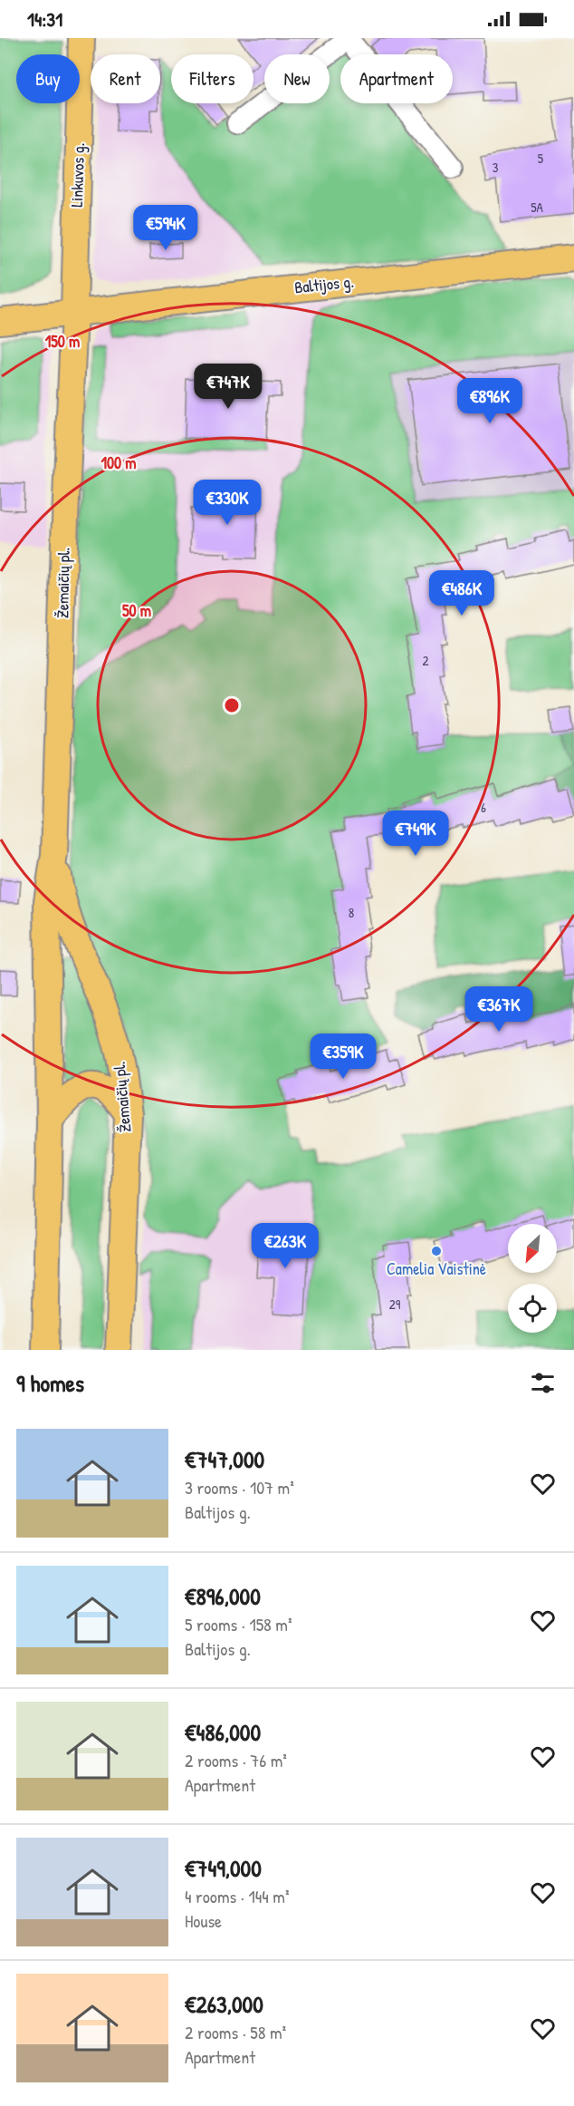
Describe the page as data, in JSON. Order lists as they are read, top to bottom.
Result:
{
  "streets": {
    "main road": ["Linkuvos g.", "Baltijos g.", "Žemaičių pl."]
  },
  "crossings": [
    ["Linkuvos g.", "Baltijos g."],
    ["Linkuvos g.", "Žemaičių pl."],
    ["Baltijos g.", "Žemaičių pl."]
  ],
  "places": ["Camelia Vaistinė"],
  "house_numbers": [
    "5",
    "3",
    "5A",
    "2",
    "6",
    "8",
    "29"
  ],
  "north": "bottom left",
  "page": {
    "status": "14:31",
    "chip": [
      "Buy",
      "Rent",
      "Filters",
      "New",
      "Apartment"
    ],
    "price": [
      "€594K",
      "€747K",
      "€896K",
      "€330K",
      "€486K",
      "€749K",
      "€367K",
      "€359K",
      "€263K"
    ],
    "heading": "9 homes",
    "list": [
      {
        "name": "€747,000",
        "note": "3 rooms · 107 m² · Baltijos g."
      },
      {
        "name": "€896,000",
        "note": "5 rooms · 158 m² · Baltijos g."
      },
      {
        "name": "€486,000",
        "note": "2 rooms · 76 m² · Apartment"
      },
      {
        "name": "€749,000",
        "note": "4 rooms · 144 m² · House"
      },
      {
        "name": "€263,000",
        "note": "2 rooms · 58 m² · Apartment"
      }
    ]
  },
  "rings": ["150 m", "100 m", "50 m"]
}
